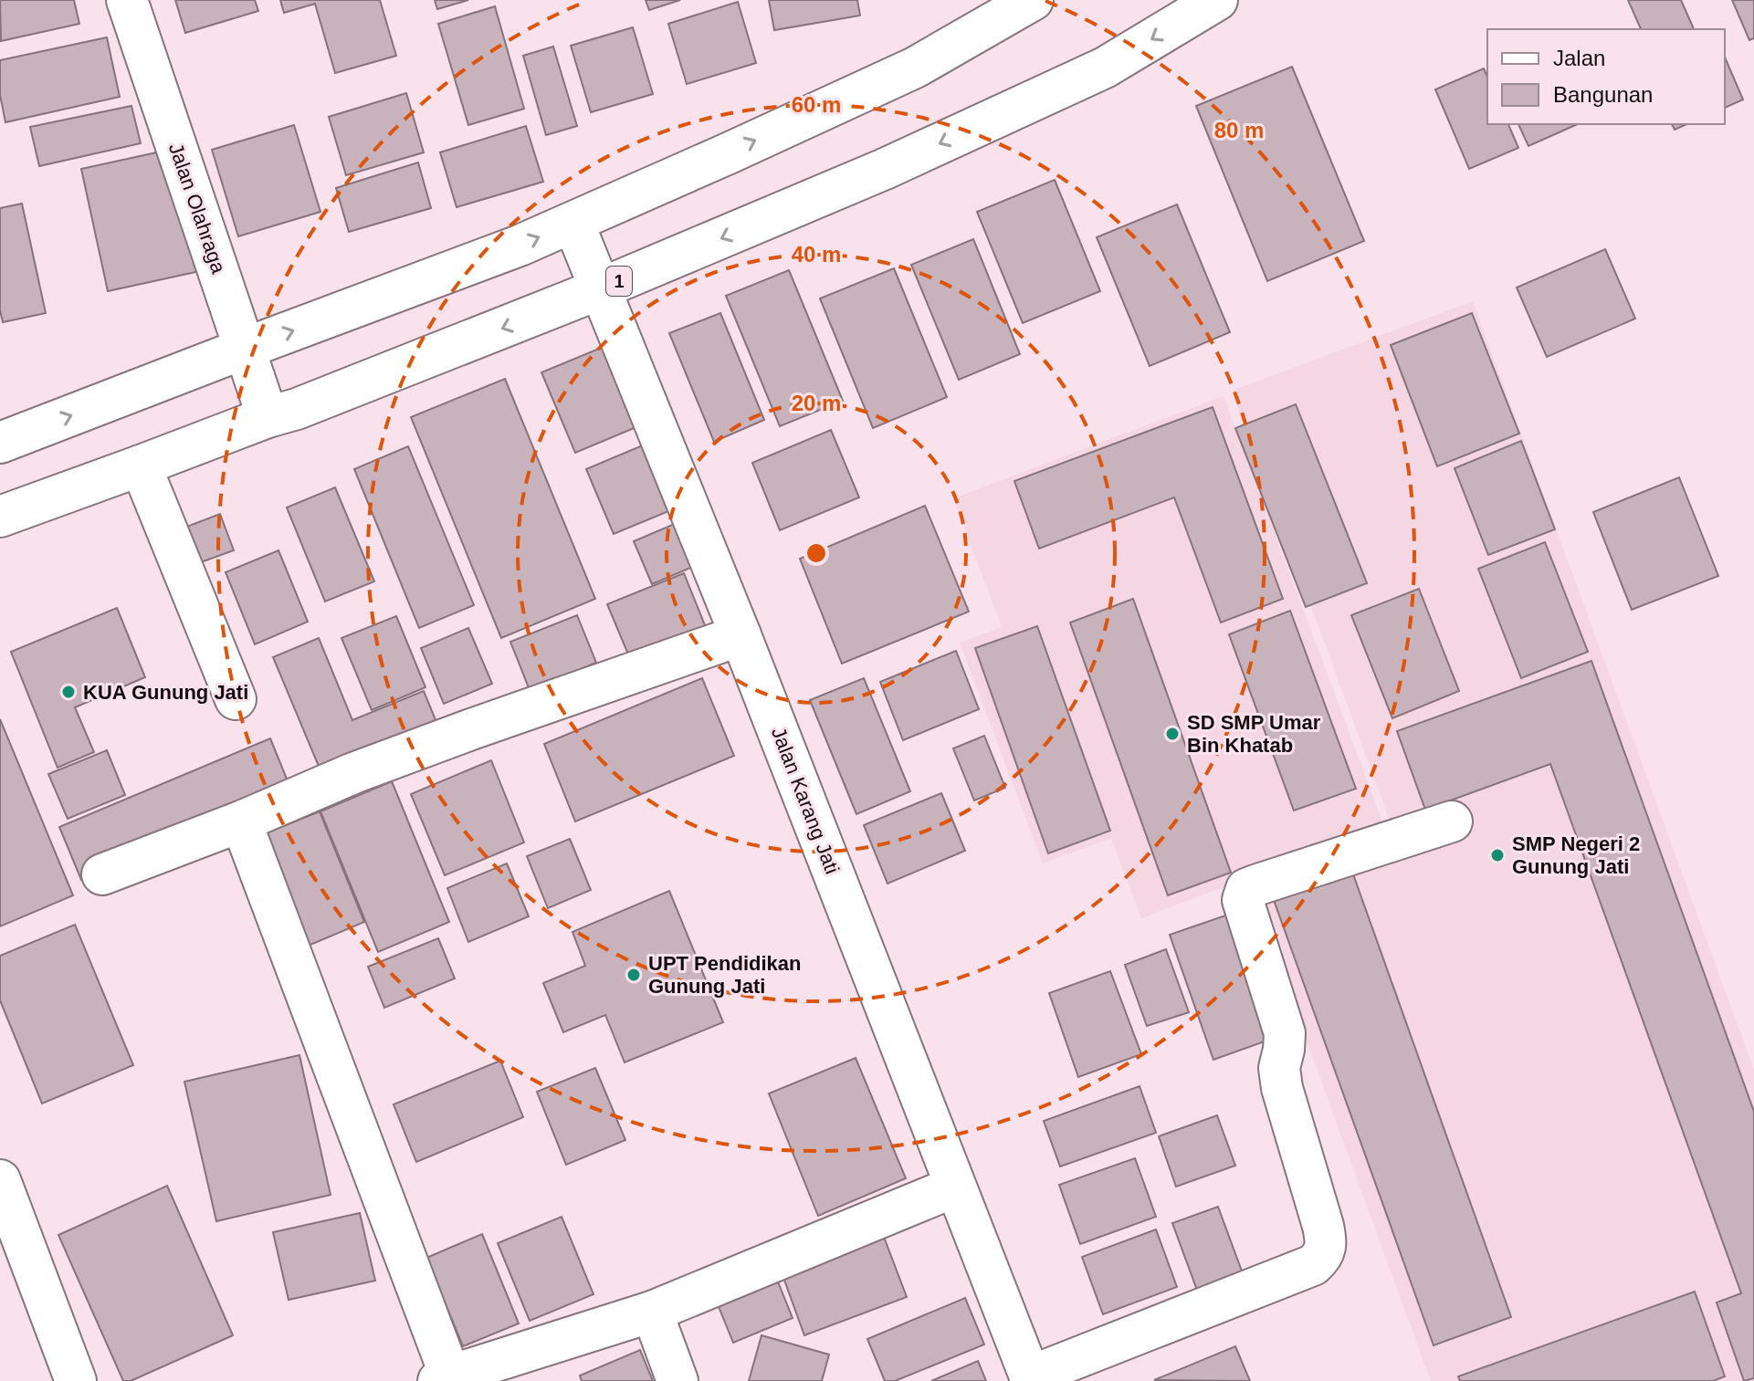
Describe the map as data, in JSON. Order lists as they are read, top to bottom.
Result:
{
  "streets": {
    "main road": ["Jalan Olahraga", "1", "Jalan Karang Jati"]
  },
  "crossings": [
    ["Jalan Olahraga", "1"],
    ["1", "Jalan Karang Jati"]
  ],
  "places": [
    "KUA Gunung Jati",
    "SD SMP Umar Bin Khatab",
    "SMP Negeri 2 Gunung Jati",
    "UPT Pendidikan Gunung Jati"
  ],
  "legend": ["Jalan", "Bangunan"],
  "rings": [
    "60 m",
    "80 m",
    "40 m",
    "20 m"
  ]
}
